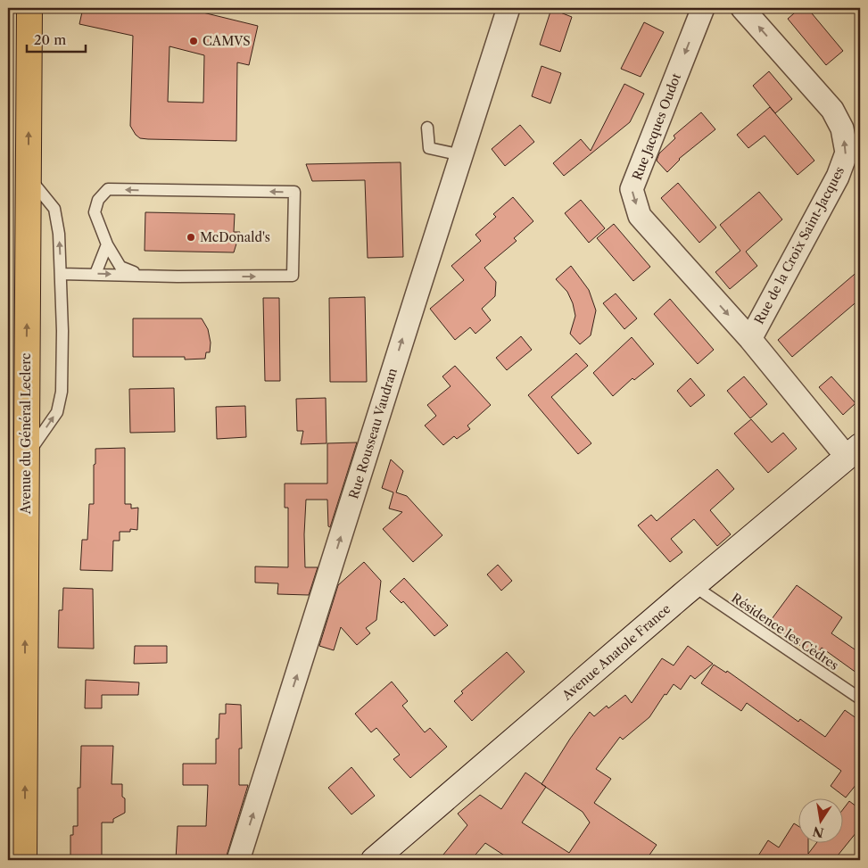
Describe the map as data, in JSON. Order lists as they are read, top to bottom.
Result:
{
  "streets": {
    "main road": ["Avenue du Général Leclerc", "Avenue Anatole France"],
    "street": ["Rue Jacques Oudot", "Rue de la Croix Saint-Jacques", "Rue Rousseau Vaudran"],
    "lane": ["Résidence les Cèdres"]
  },
  "crossings": [
    ["Rue Jacques Oudot", "Rue de la Croix Saint-Jacques"],
    ["Rue de la Croix Saint-Jacques", "Avenue Anatole France"],
    ["Résidence les Cèdres", "Avenue Anatole France"]
  ],
  "one_way": [
    "Rue Jacques Oudot",
    "Rue de la Croix Saint-Jacques",
    "Avenue du Général Leclerc",
    "Rue Rousseau Vaudran"
  ],
  "places": ["CAMVS", "McDonald's"],
  "scale_bar": "20 m",
  "north": "bottom"
}
